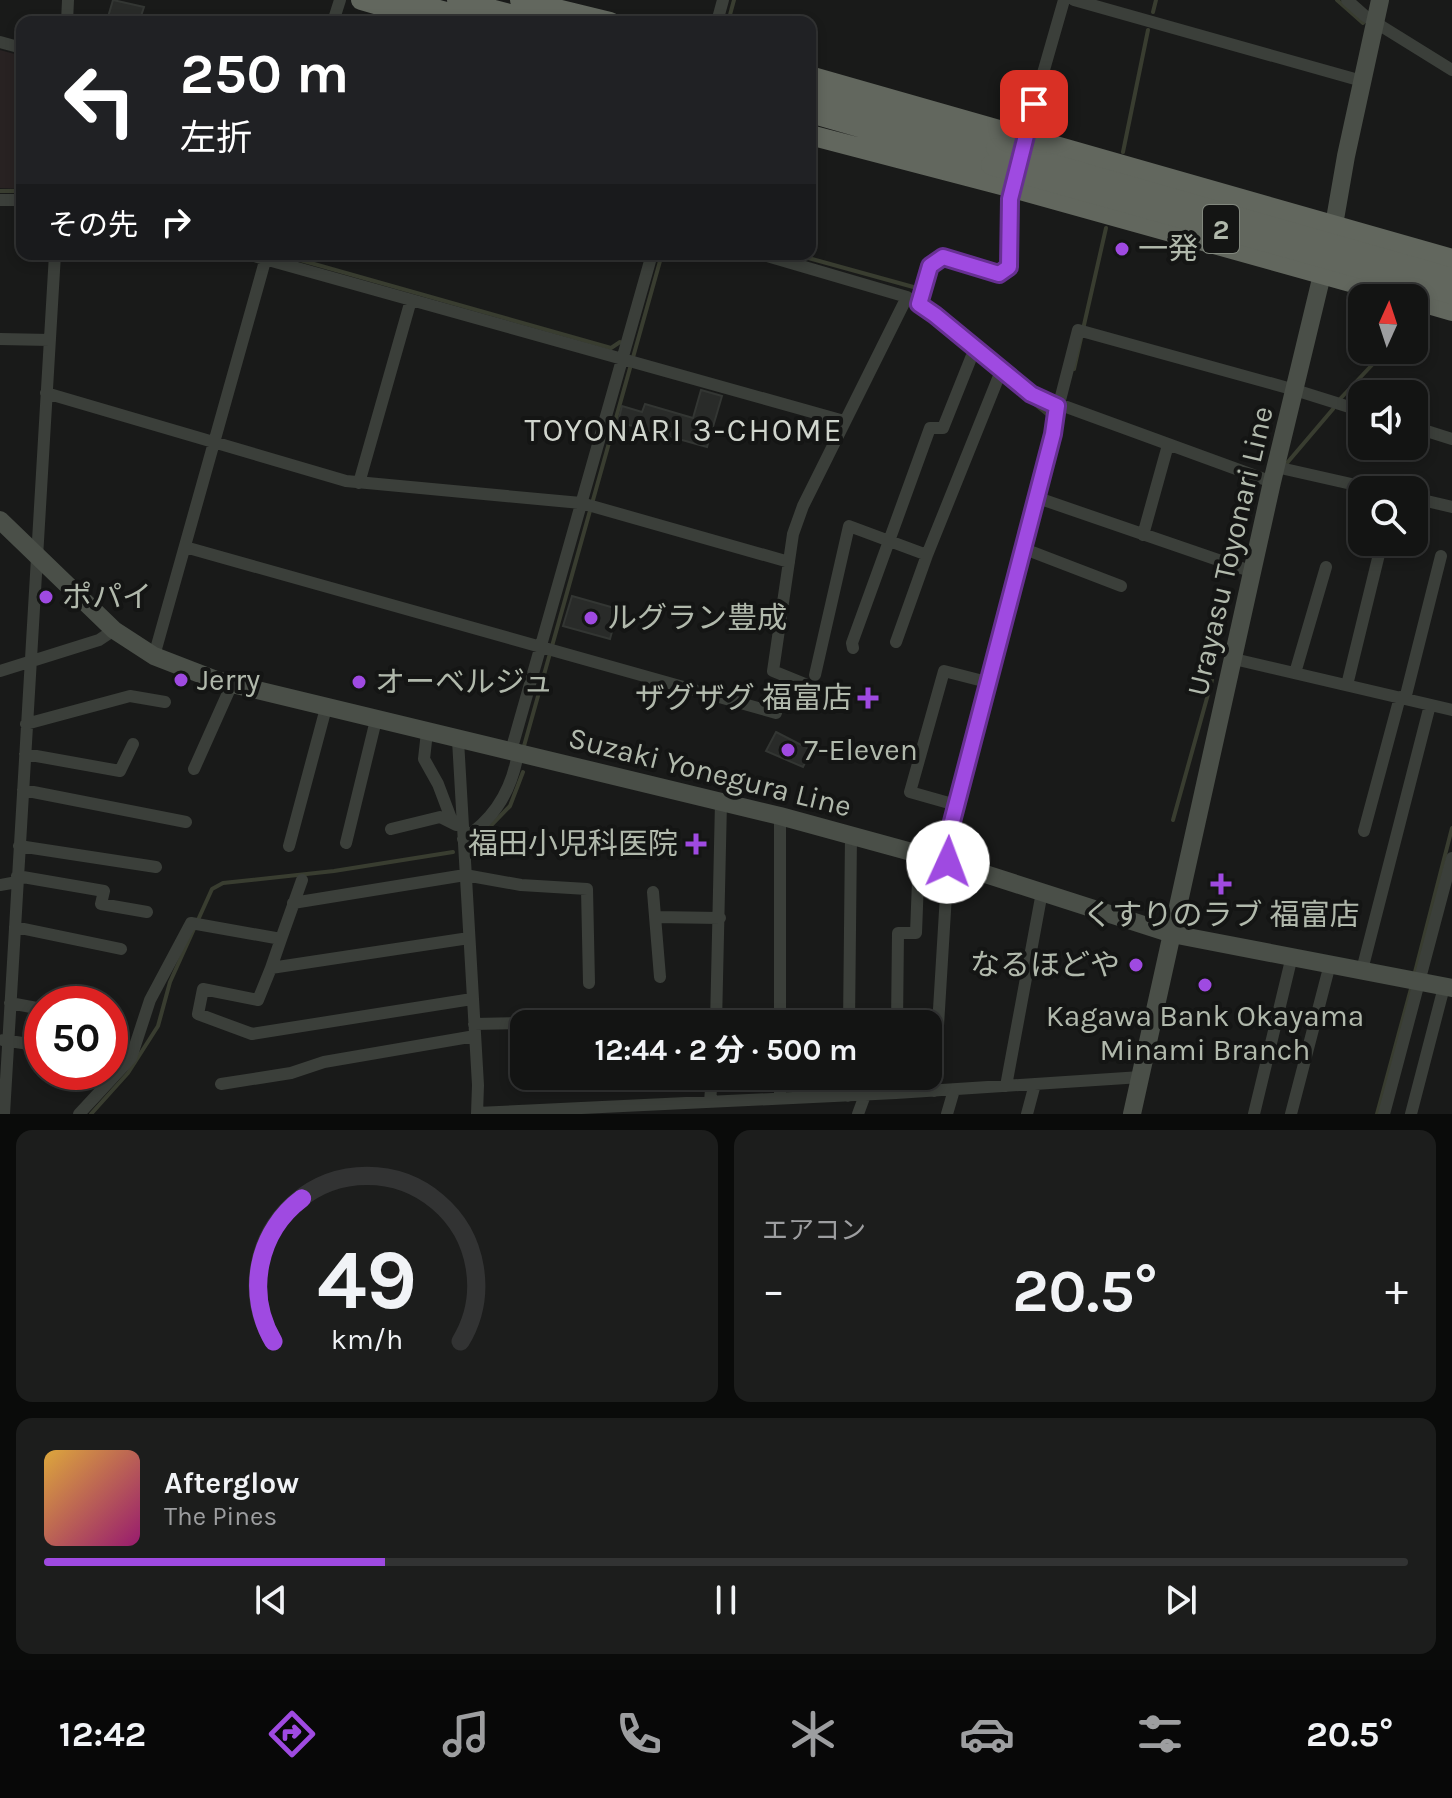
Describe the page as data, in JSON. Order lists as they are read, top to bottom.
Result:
{
  "streets": {
    "highway": ["2"],
    "main road": ["Urayasu Toyonari Line", "Suzaki Yonegura Line"]
  },
  "crossings": [
    ["2", "Urayasu Toyonari Line"],
    ["Urayasu Toyonari Line", "Suzaki Yonegura Line"]
  ],
  "districts": ["TOYONARI 3-CHOME"],
  "places": {
    "other": [
      "一発",
      "ポパイ",
      "ルグラン豊成",
      "Jerry",
      "オーベルジュ",
      "7-Eleven",
      "なるほどや",
      "Kagawa Bank Okayama Minami Branch"
    ],
    "health": ["ザグザグ 福富店", "福田小児科医院", "くすりのラブ 福富店"]
  },
  "north": "top",
  "page": {
    "turn": ["250 m", "左折"],
    "then": "その先",
    "limit": "50",
    "trip": "12:44 · 2 分 · 500 m",
    "tile": "エアコン",
    "heat": ["−", "20.5°", "+"],
    "song": ["Afterglow", "The Pines"],
    "tabs": ["12:42", "20.5°"],
    "gauge": ["49", "km/h"]
  }
}
